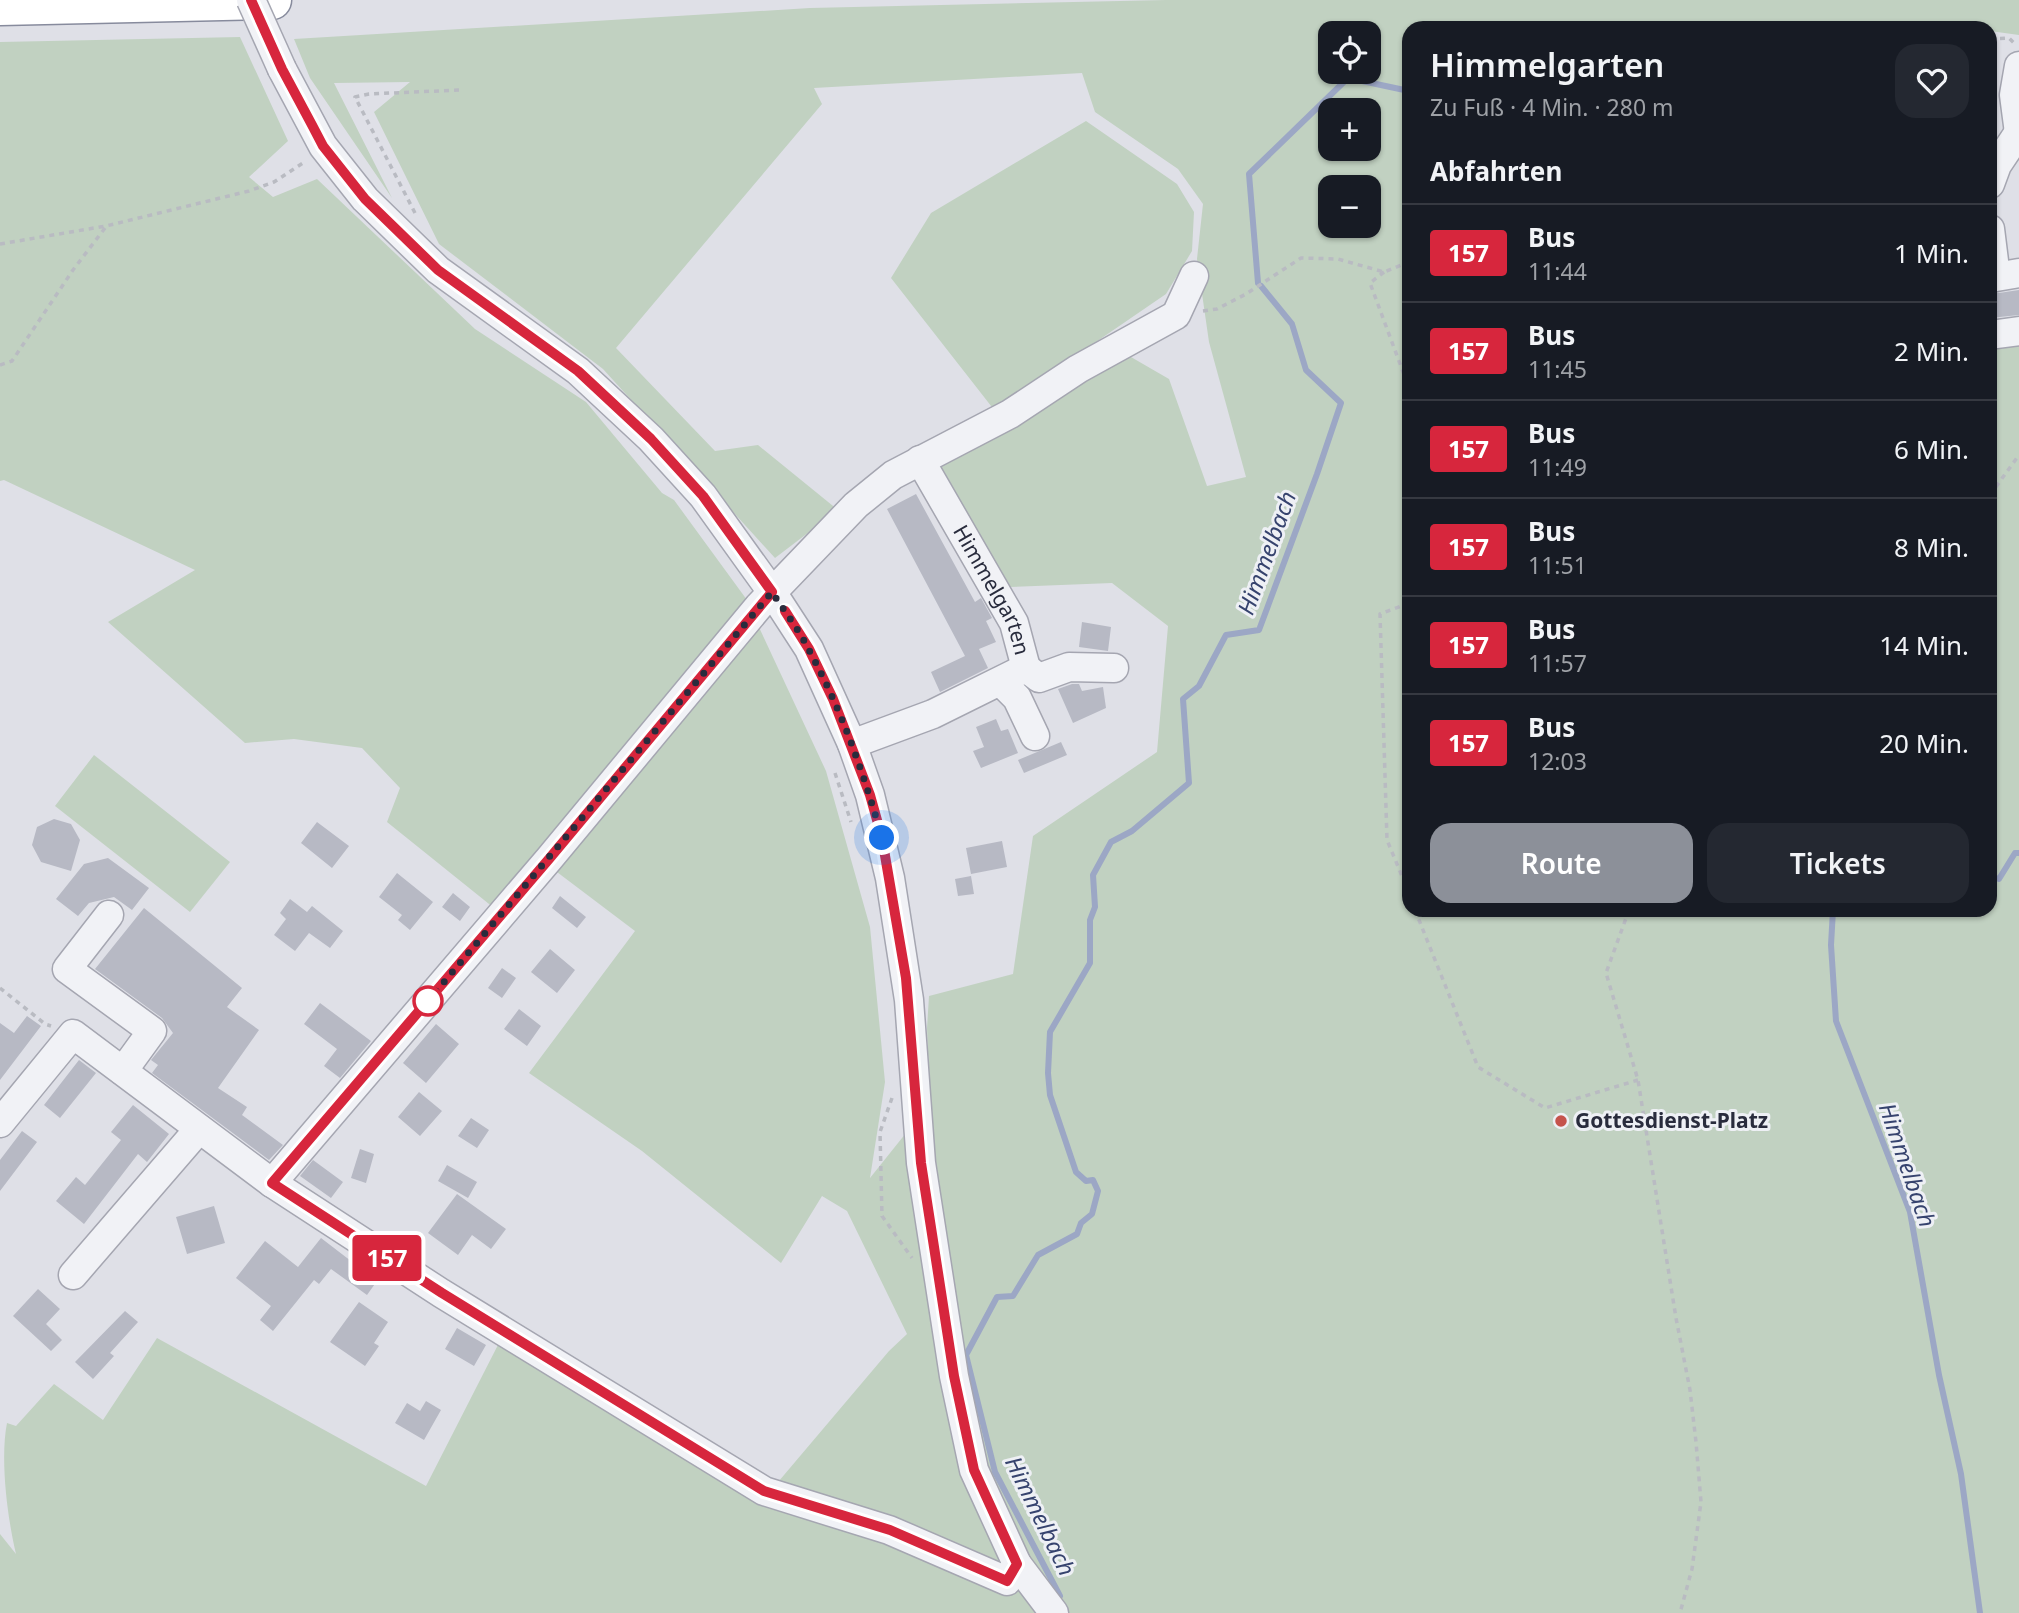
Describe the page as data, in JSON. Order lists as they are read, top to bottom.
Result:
{
  "streets": {
    "street": ["Himmelgarten"]
  },
  "water": ["Himmelbach"],
  "places": ["Gottesdienst-Platz"],
  "lines": ["bus line 157"],
  "page": {
    "on_map": "157",
    "map_buttons": ["+", "−"],
    "heading": [
      ["Himmelgarten", "Zu Fuß · 4 Min. · 280 m"],
      "Abfahrten"
    ],
    "list": [
      {
        "mark": "157",
        "name": "Bus",
        "note": "11:44",
        "value": "1 Min."
      },
      {
        "mark": "157",
        "name": "Bus",
        "note": "11:45",
        "value": "2 Min."
      },
      {
        "mark": "157",
        "name": "Bus",
        "note": "11:49",
        "value": "6 Min."
      },
      {
        "mark": "157",
        "name": "Bus",
        "note": "11:51",
        "value": "8 Min."
      },
      {
        "mark": "157",
        "name": "Bus",
        "note": "11:57",
        "value": "14 Min."
      },
      {
        "mark": "157",
        "name": "Bus",
        "note": "12:03",
        "value": "20 Min."
      }
    ],
    "buttons": ["Route", "Tickets"]
  }
}
